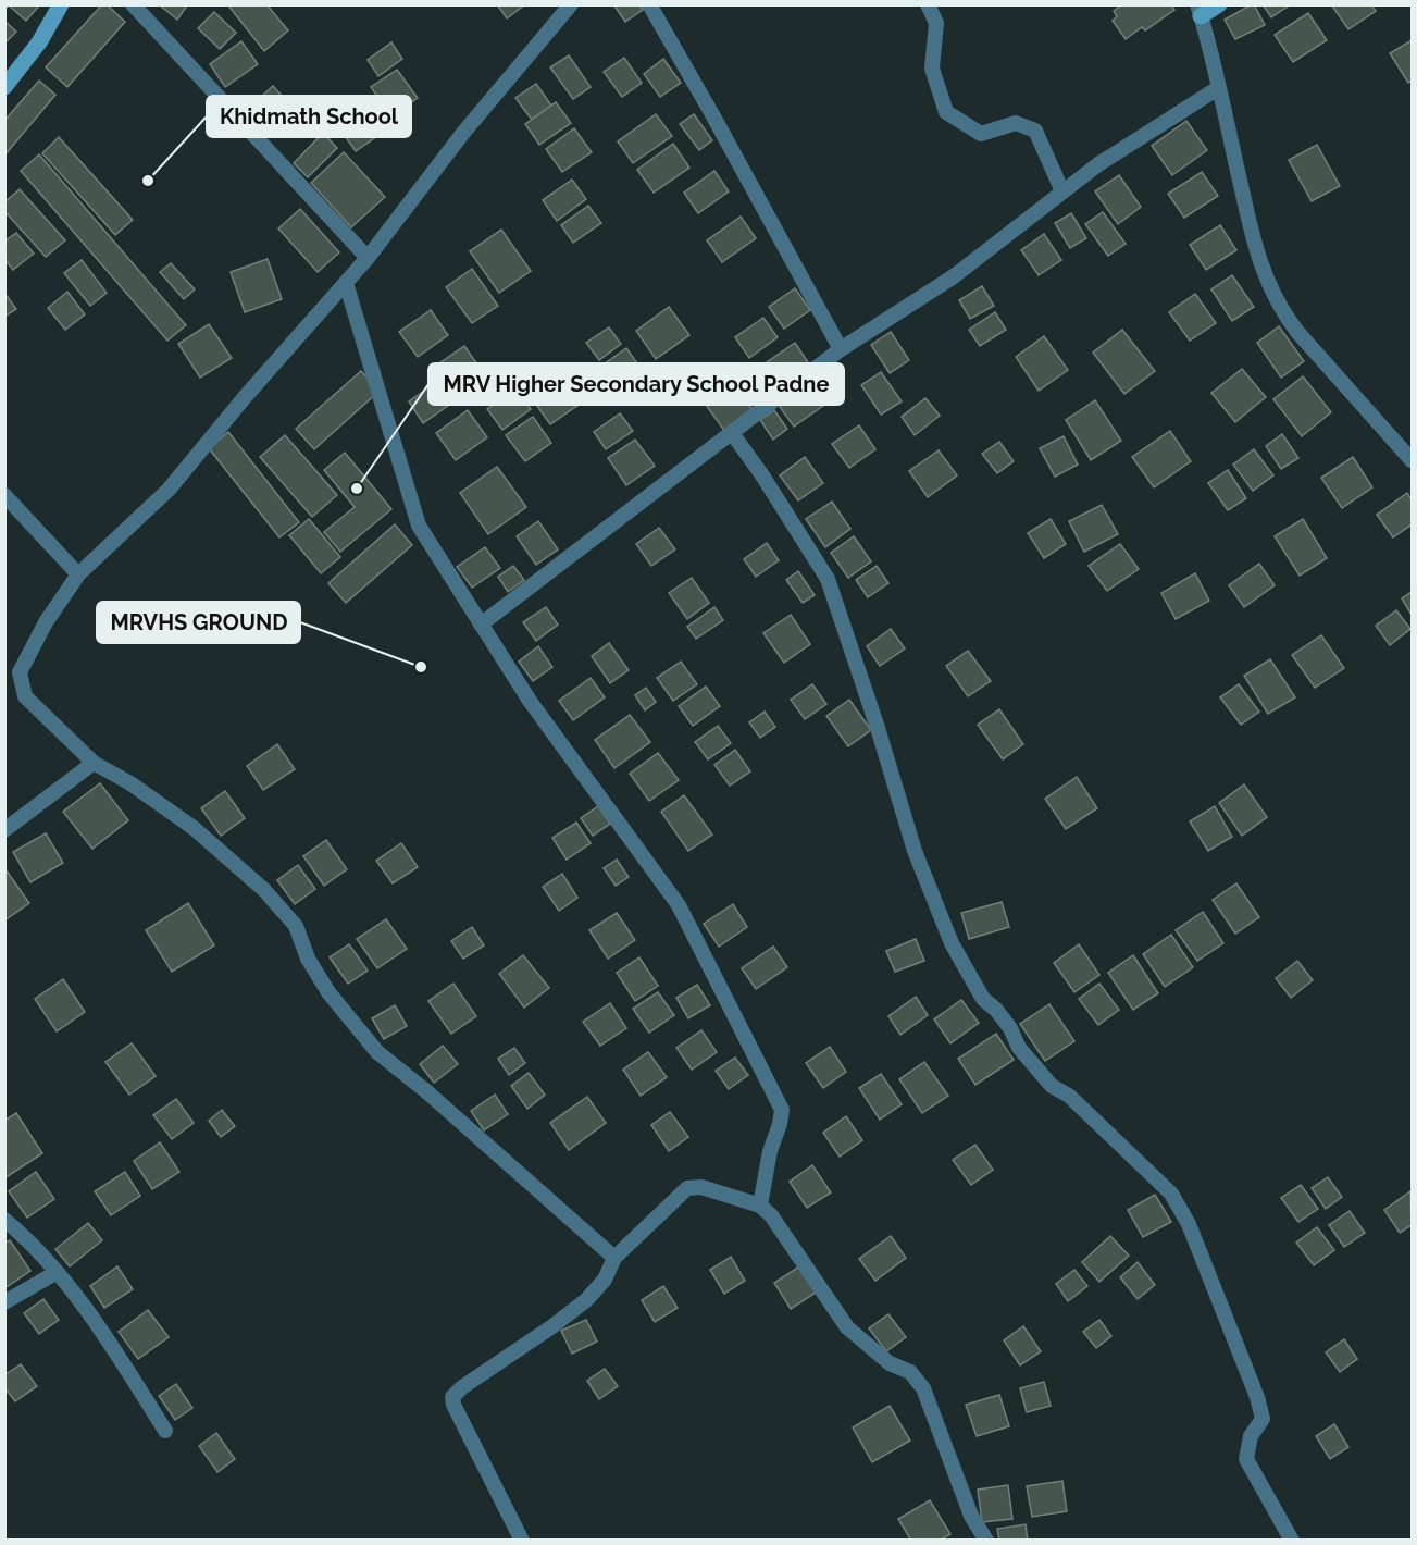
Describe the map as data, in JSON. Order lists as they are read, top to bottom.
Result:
{
  "places": ["Khidmath School", "MRV Higher Secondary School Padne", "MRVHS GROUND"]
}
